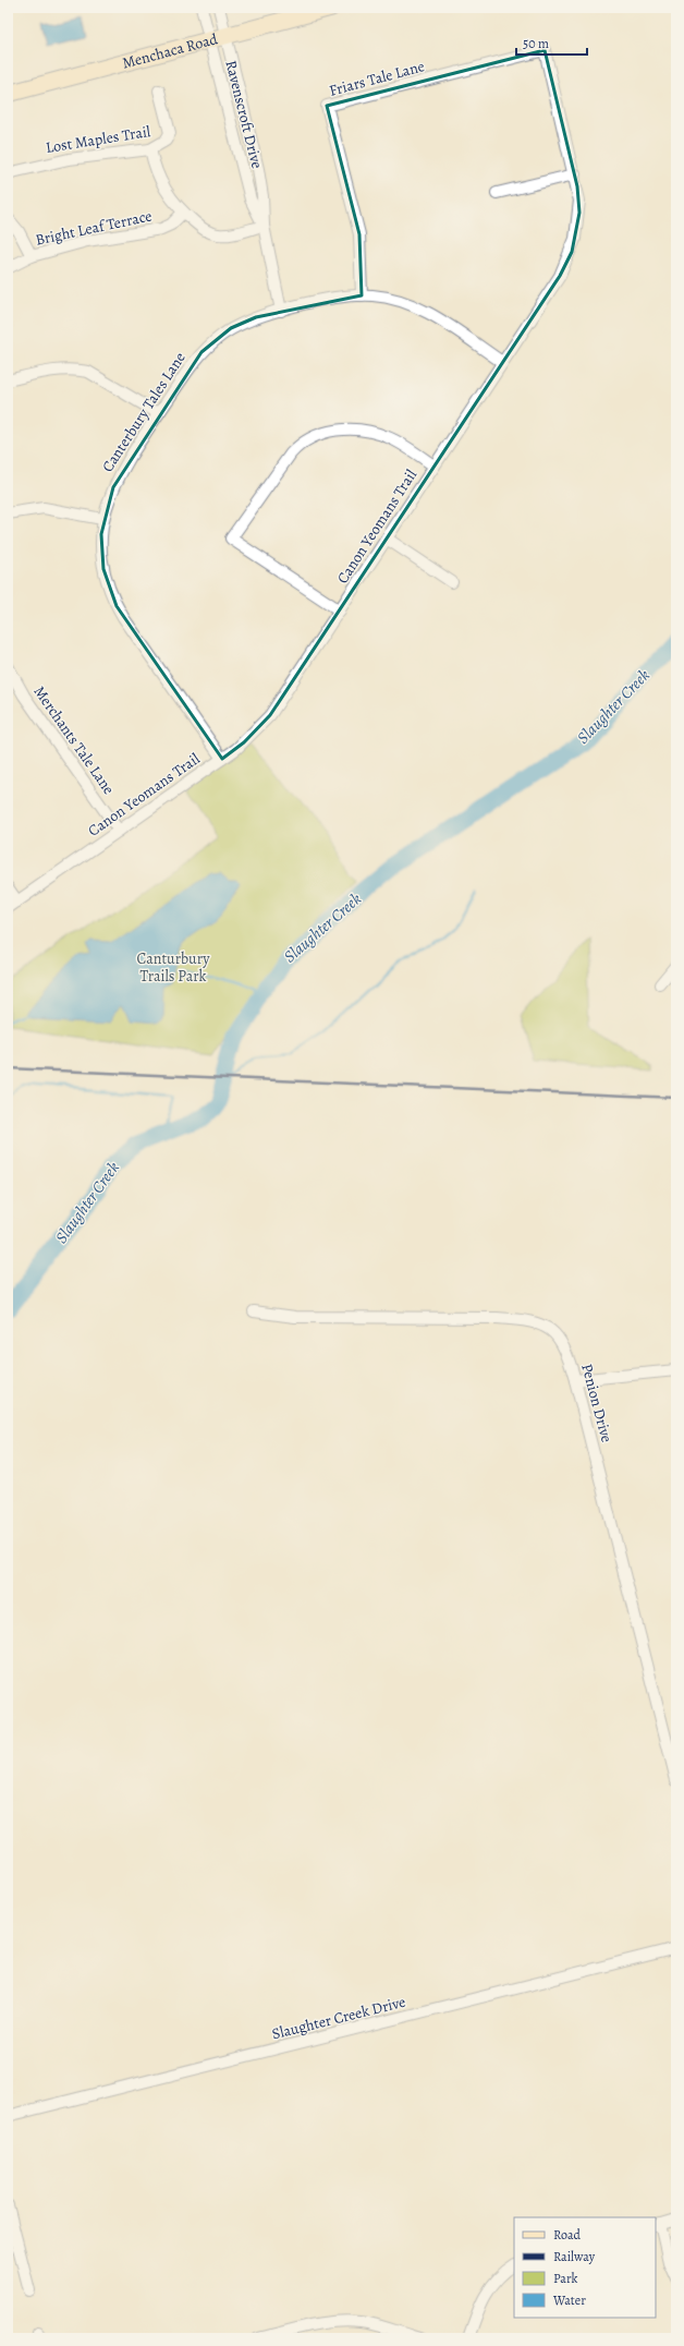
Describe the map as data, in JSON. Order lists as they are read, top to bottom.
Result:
{
  "streets": {
    "main road": ["Menchaca Road"],
    "street": [
      "Friars Tale Lane",
      "Ravenscroft Drive",
      "Lost Maples Trail",
      "Bright Leaf Terrace",
      "Canterbury Tales Lane",
      "Canon Yeomans Trail",
      "Merchants Tale Lane",
      "Penion Drive",
      "Slaughter Creek Drive"
    ]
  },
  "crossings": [
    ["Menchaca Road", "Ravenscroft Drive"],
    ["Friars Tale Lane", "Canterbury Tales Lane"],
    ["Friars Tale Lane", "Canon Yeomans Trail"],
    ["Ravenscroft Drive", "Canterbury Tales Lane"],
    ["Canterbury Tales Lane", "Canon Yeomans Trail"],
    ["Canon Yeomans Trail", "Merchants Tale Lane"]
  ],
  "water": ["Slaughter Creek"],
  "parks": ["Canturbury Trails Park"],
  "legend": [
    "Road",
    "Railway",
    "Park",
    "Water"
  ],
  "scale_bar": "50 m"
}
